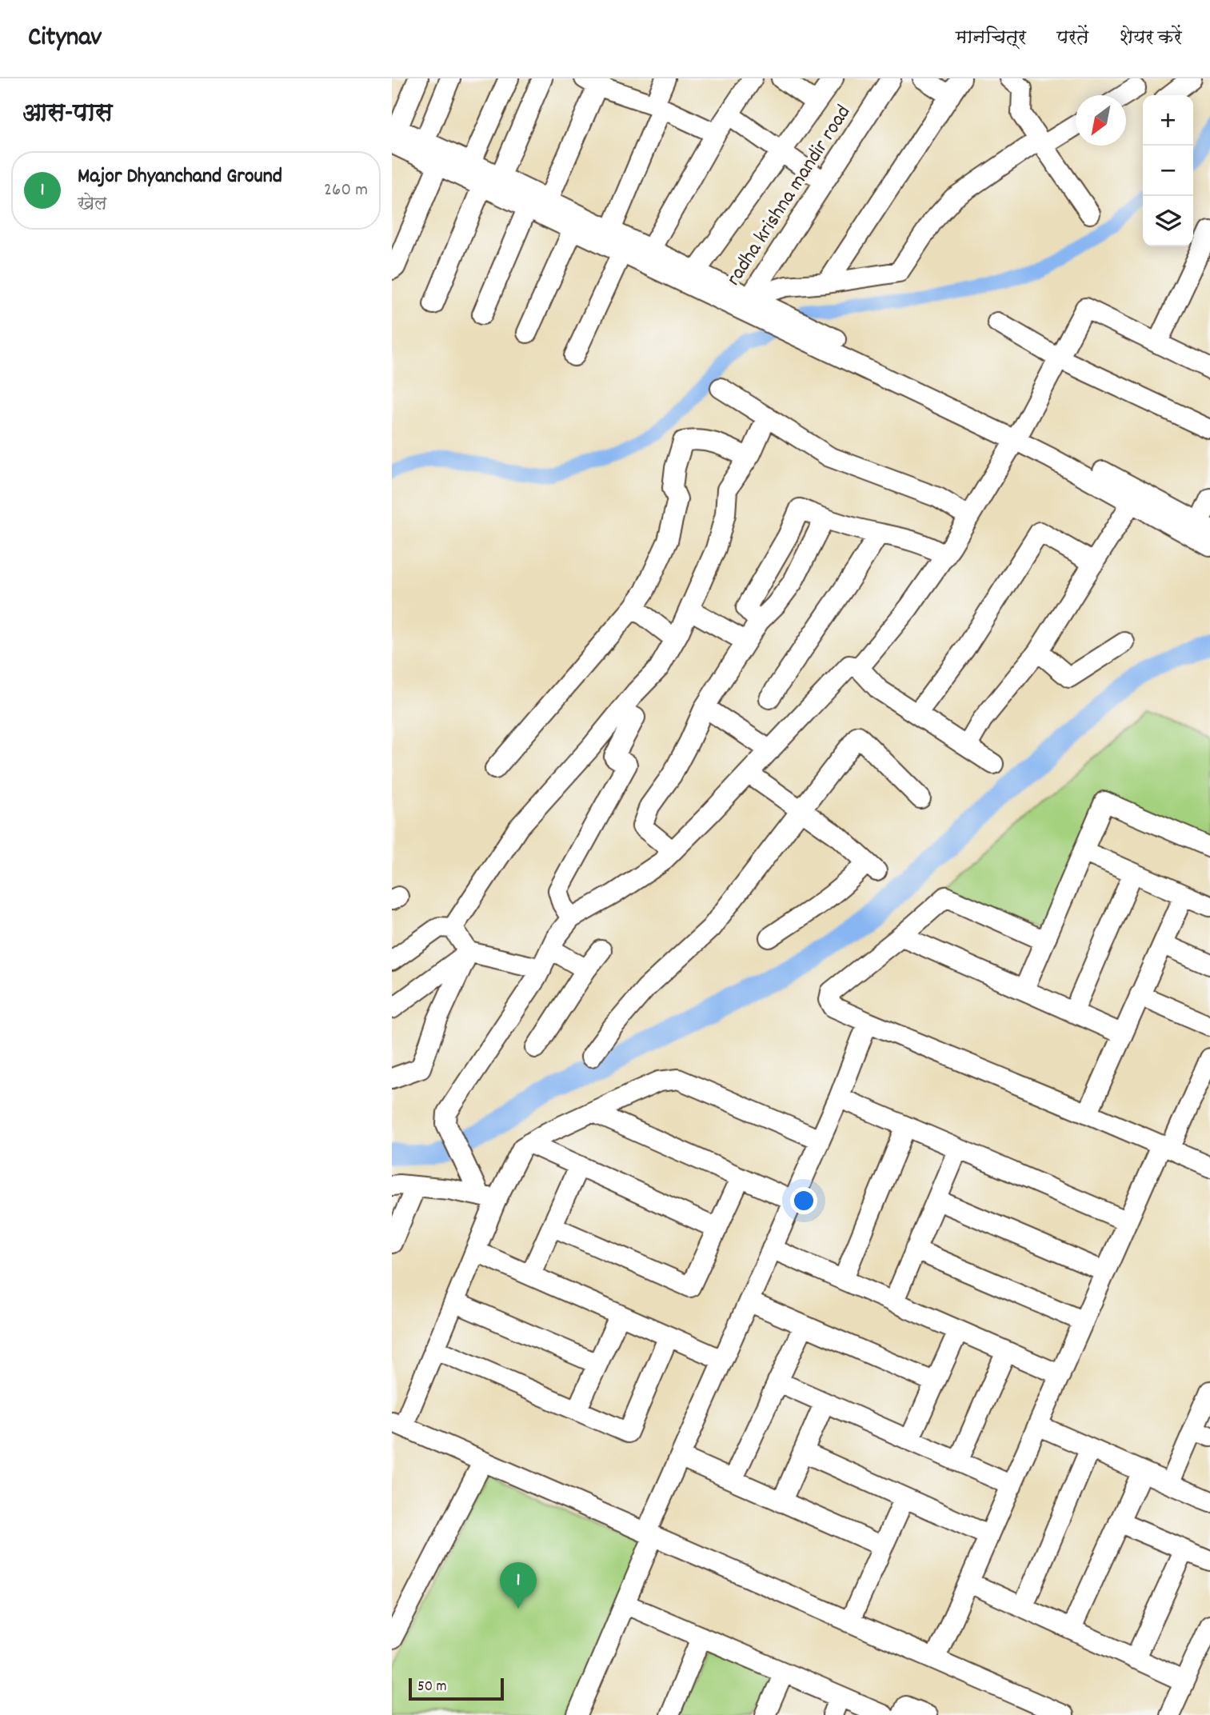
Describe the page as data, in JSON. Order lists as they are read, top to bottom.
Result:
{
  "streets": {
    "street": ["radha krishna mandir road"]
  },
  "scale_bar": "50 m",
  "north": "bottom left",
  "page": {
    "header": "Citynav",
    "nav": ["मानचित्र", "परतें", "शेयर करें"],
    "heading": "आस-पास",
    "map_buttons": ["+", "−"],
    "list": [
      {
        "mark": "1",
        "name": "Major Dhyanchand Ground",
        "note": "खेल",
        "value": "260 m"
      }
    ],
    "pins": "1",
    "scale": "50 m"
  }
}
